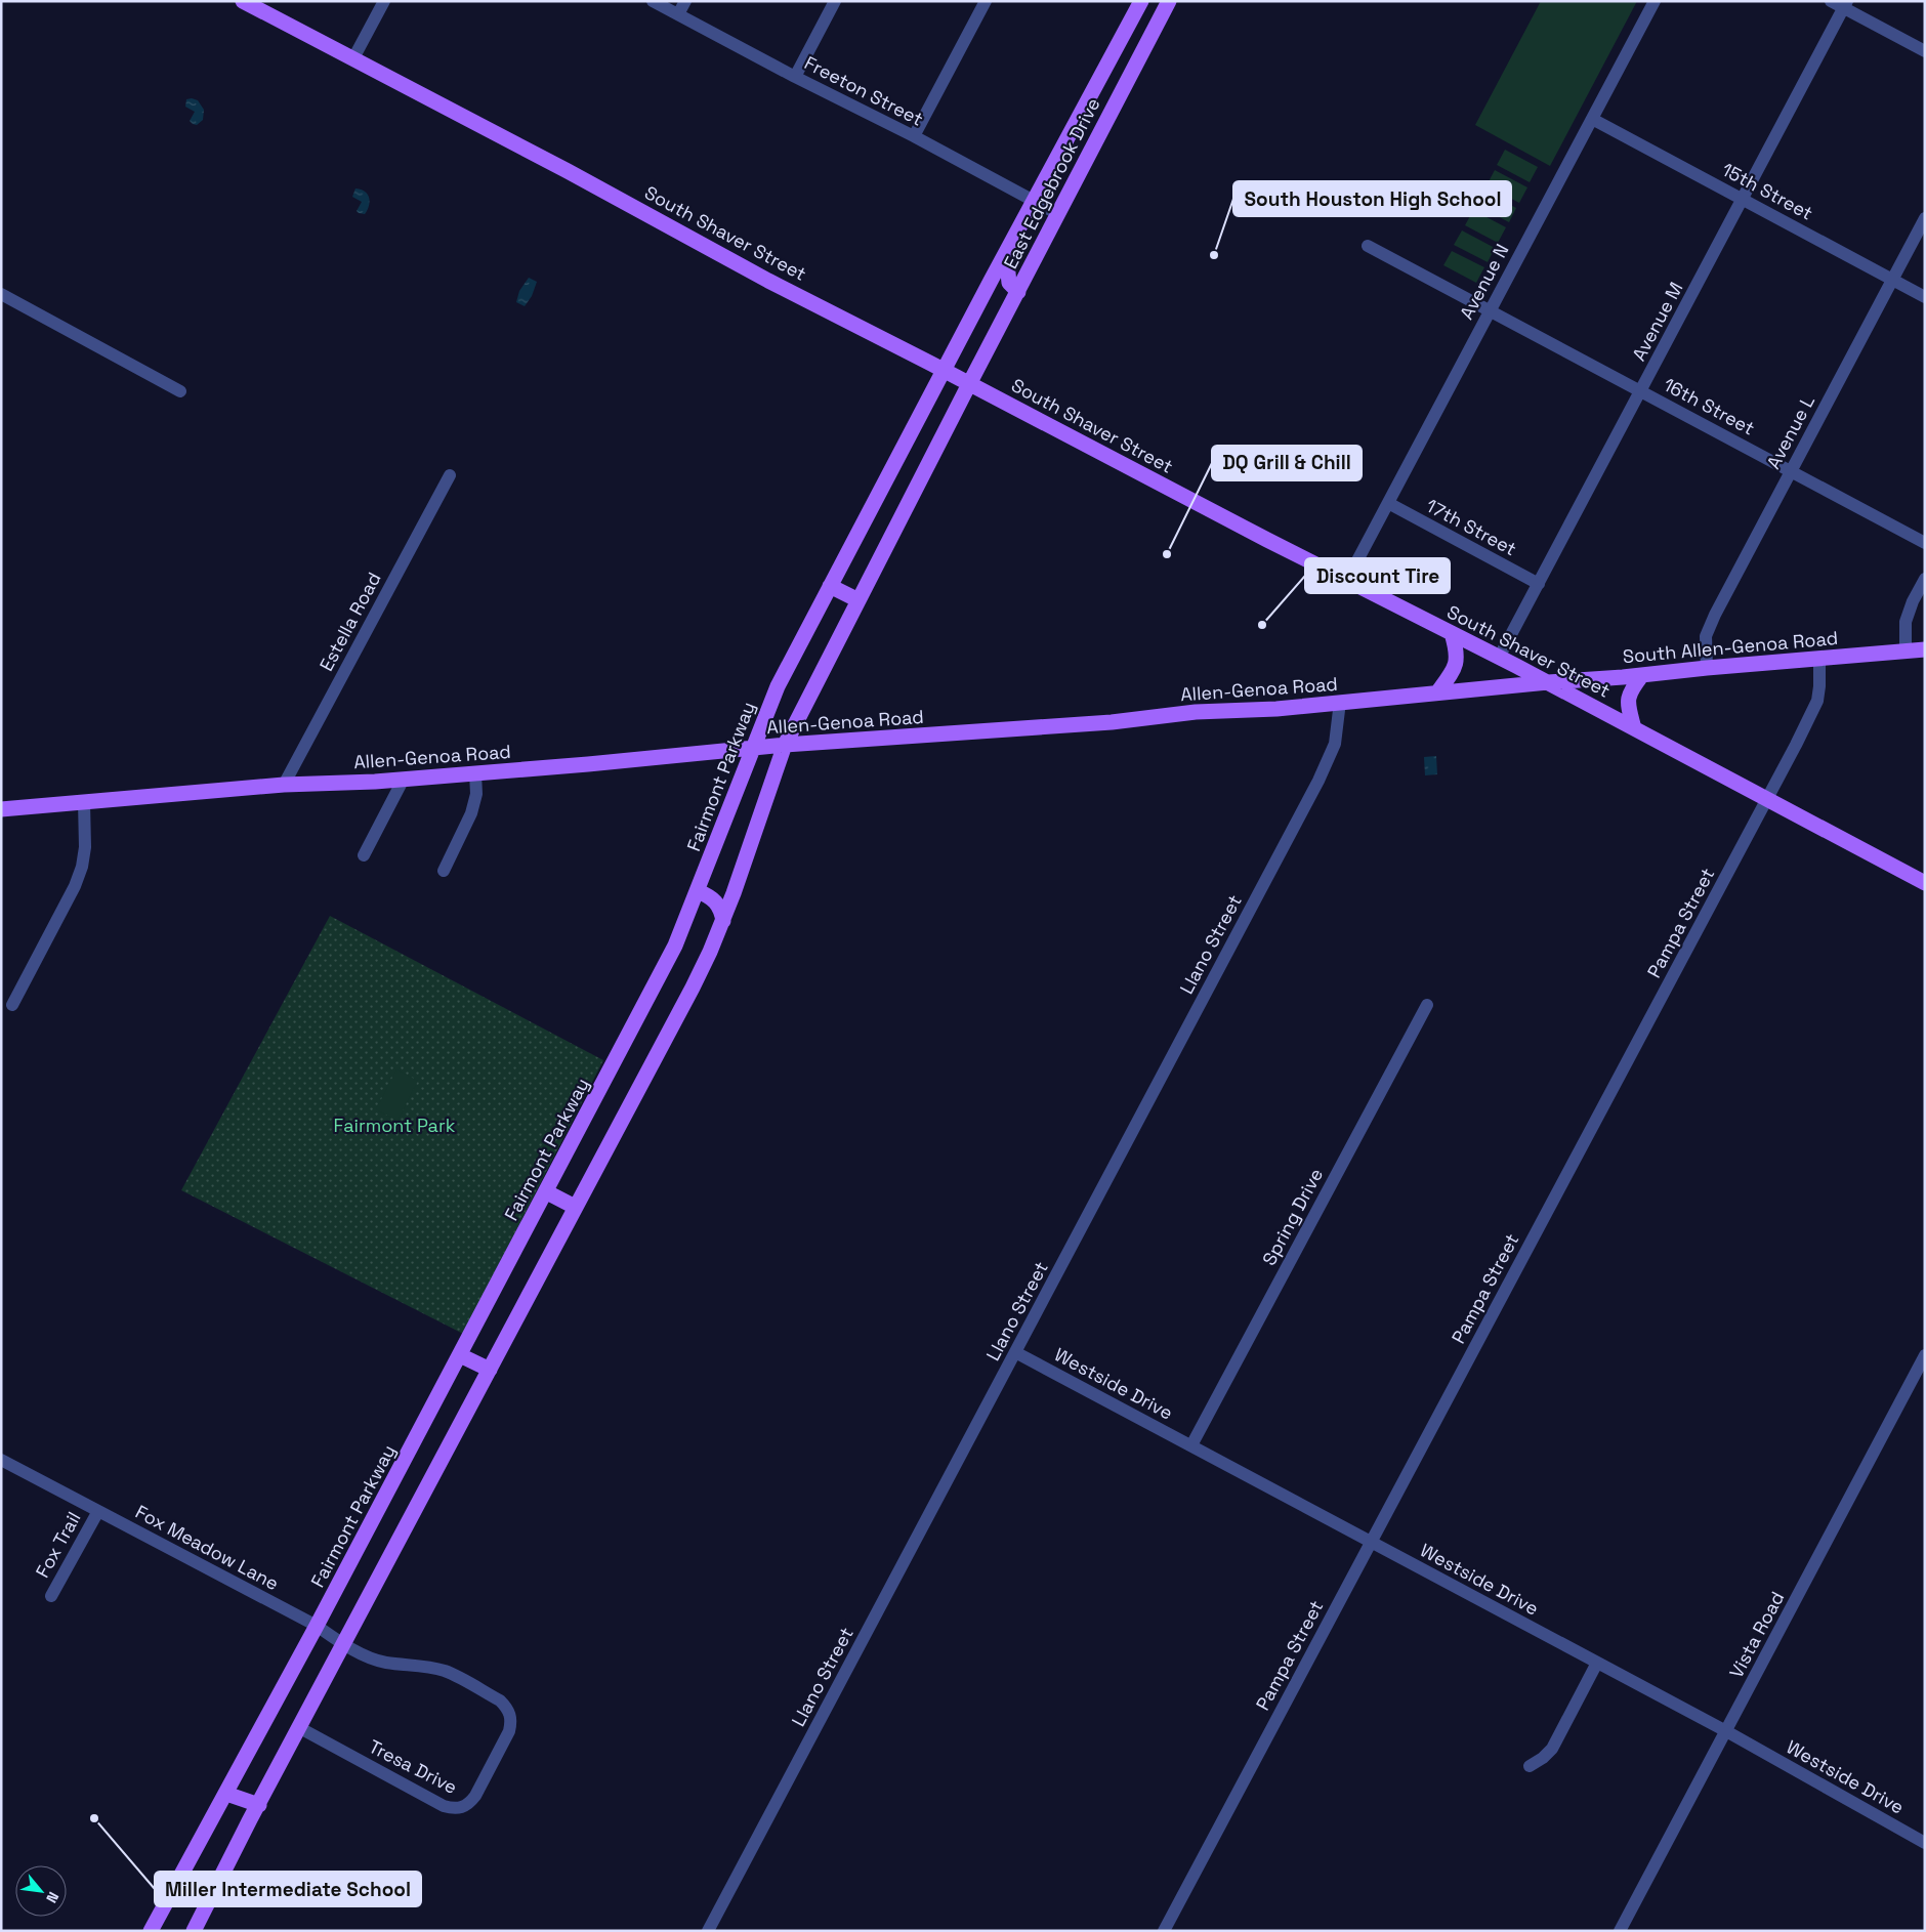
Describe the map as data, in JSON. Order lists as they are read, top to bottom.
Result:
{
  "streets": {
    "main road": [
      "East Edgebrook Drive",
      "South Shaver Street",
      "South Allen-Genoa Road",
      "Allen-Genoa Road",
      "Fairmont Parkway"
    ],
    "street": [
      "Freeton Street",
      "15th Street",
      "Avenue N",
      "Avenue M",
      "16th Street",
      "Avenue L",
      "17th Street",
      "Estella Road",
      "Pampa Street",
      "Llano Street",
      "Spring Drive",
      "Westside Drive",
      "Fox Trail",
      "Fox Meadow Lane",
      "Vista Road",
      "Tresa Drive"
    ]
  },
  "crossings": [
    ["Freeton Street", "East Edgebrook Drive"],
    ["East Edgebrook Drive", "South Shaver Street"],
    ["East Edgebrook Drive", "Fairmont Parkway"],
    ["15th Street", "Avenue N"],
    ["15th Street", "Avenue M"],
    ["15th Street", "Avenue L"],
    ["South Shaver Street", "Avenue N"],
    ["South Shaver Street", "Avenue M"],
    ["South Shaver Street", "South Allen-Genoa Road"],
    ["South Shaver Street", "Allen-Genoa Road"],
    ["South Shaver Street", "Fairmont Parkway"],
    ["South Shaver Street", "Pampa Street"],
    ["Avenue N", "16th Street"],
    ["Avenue N", "17th Street"],
    ["Avenue M", "16th Street"],
    ["Avenue M", "17th Street"],
    ["16th Street", "Avenue L"],
    ["Avenue L", "South Allen-Genoa Road"],
    ["Estella Road", "Allen-Genoa Road"],
    ["South Allen-Genoa Road", "Allen-Genoa Road"],
    ["South Allen-Genoa Road", "Pampa Street"],
    ["Allen-Genoa Road", "Fairmont Parkway"],
    ["Allen-Genoa Road", "Llano Street"],
    ["Fairmont Parkway", "Fox Meadow Lane"],
    ["Pampa Street", "Westside Drive"],
    ["Llano Street", "Westside Drive"],
    ["Spring Drive", "Westside Drive"],
    ["Westside Drive", "Vista Road"],
    ["Fox Trail", "Fox Meadow Lane"],
    ["Fox Meadow Lane", "Tresa Drive"]
  ],
  "parks": ["Fairmont Park"],
  "places": [
    "South Houston High School",
    "DQ Grill & Chill",
    "Discount Tire",
    "Miller Intermediate School"
  ],
  "north": "bottom right"
}
